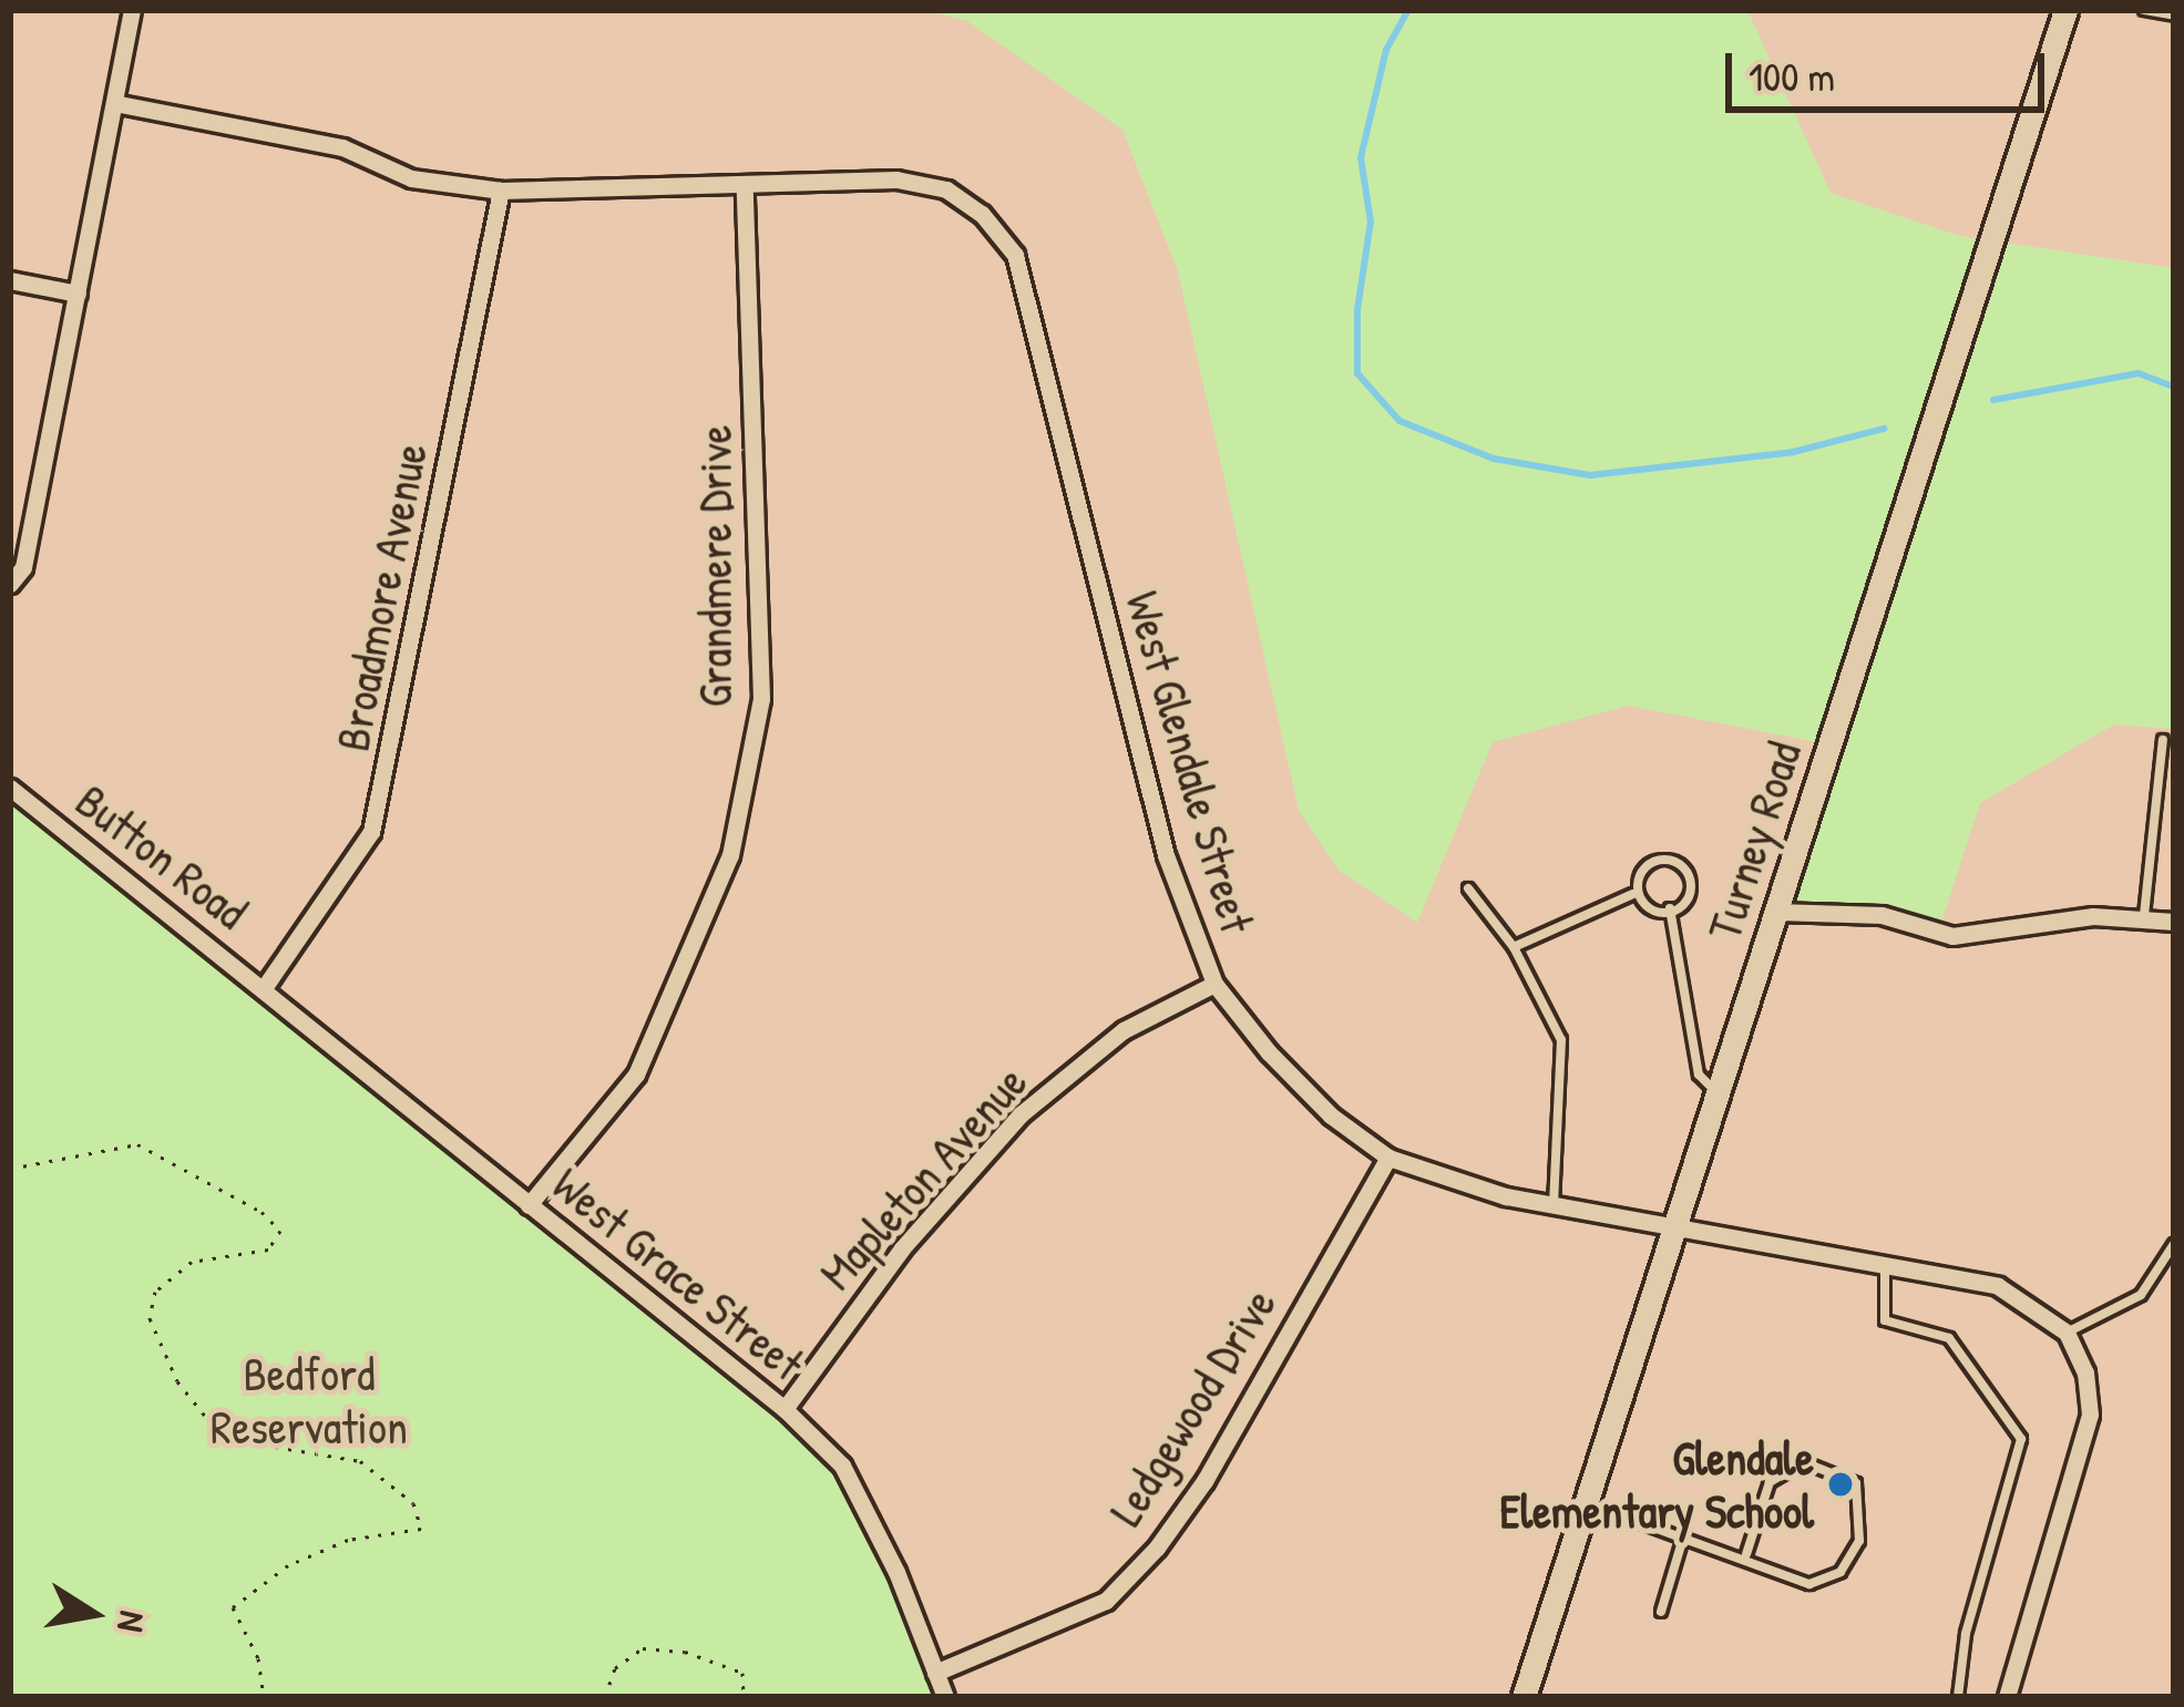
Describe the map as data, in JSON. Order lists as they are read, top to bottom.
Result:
{
  "streets": {
    "street": [
      "Grandmere Drive",
      "Broadmore Avenue",
      "West Glendale Street",
      "Turney Road",
      "Button Road",
      "Mapleton Avenue",
      "West Grace Street",
      "Ledgewood Drive"
    ]
  },
  "crossings": [
    ["Grandmere Drive", "West Glendale Street"],
    ["Grandmere Drive", "West Grace Street"],
    ["Broadmore Avenue", "West Glendale Street"],
    ["Broadmore Avenue", "Button Road"],
    ["Broadmore Avenue", "West Grace Street"],
    ["West Glendale Street", "Turney Road"],
    ["West Glendale Street", "Mapleton Avenue"],
    ["West Glendale Street", "Ledgewood Drive"],
    ["Button Road", "West Grace Street"],
    ["Mapleton Avenue", "West Grace Street"],
    ["West Grace Street", "Ledgewood Drive"]
  ],
  "parks": ["Bedford Reservation"],
  "places": ["Glendale Elementary School"],
  "scale_bar": "100 m",
  "north": "right"
}
